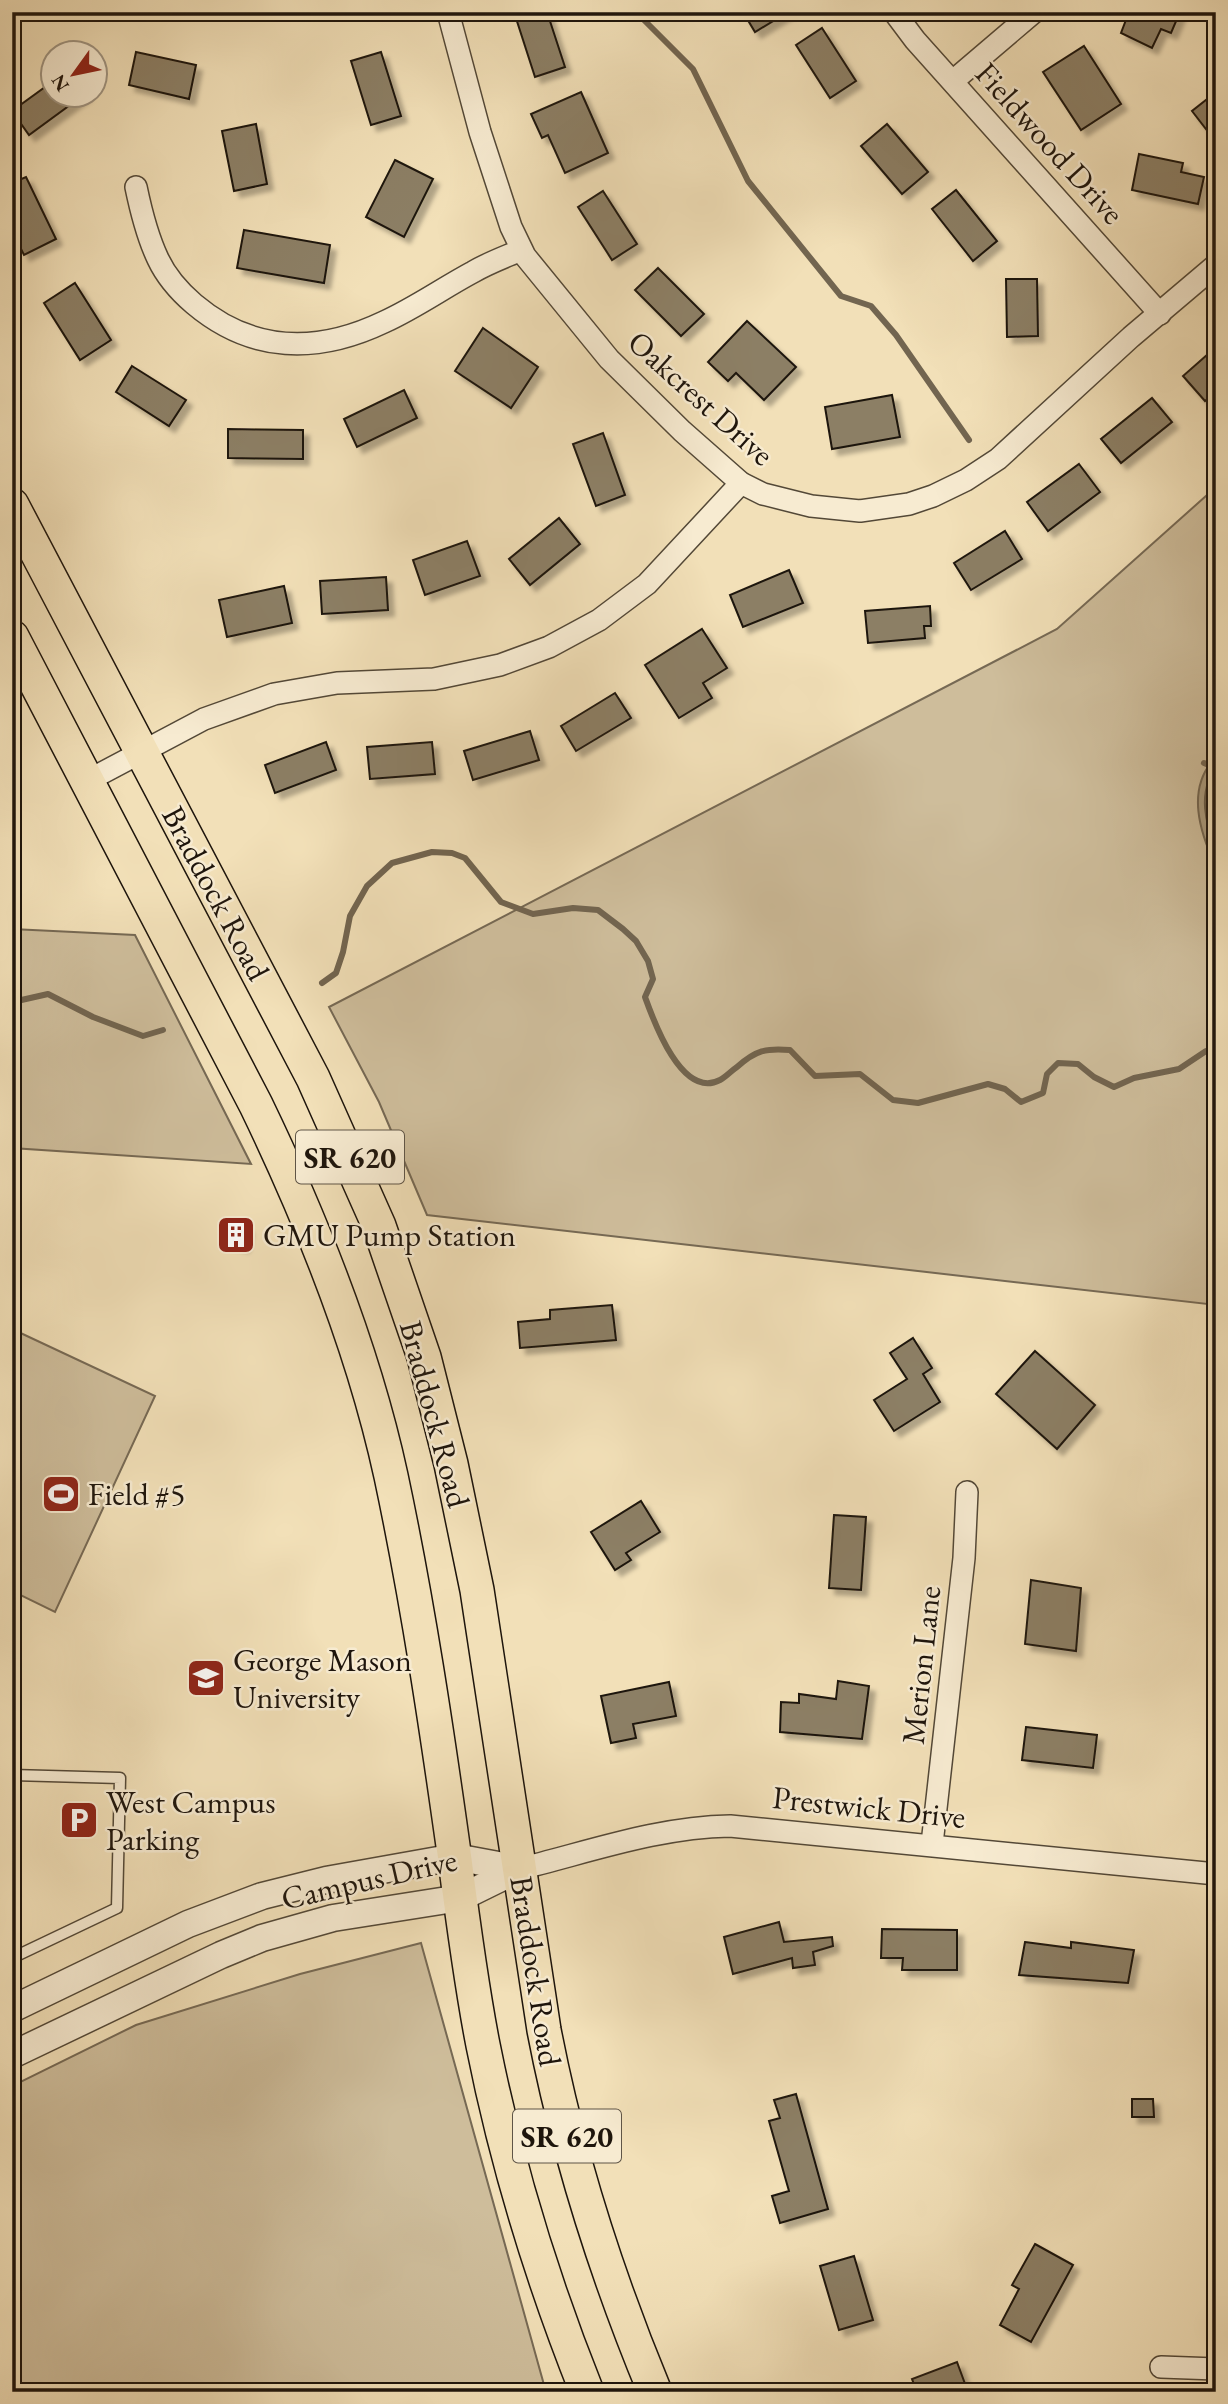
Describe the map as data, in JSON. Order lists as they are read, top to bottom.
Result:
{
  "streets": {
    "main road": ["Braddock Road", "SR 620"],
    "street": [
      "Fieldwood Drive",
      "Oakcrest Drive",
      "Merion Lane",
      "Prestwick Drive",
      "Campus Drive"
    ]
  },
  "crossings": [
    ["Fieldwood Drive", "Oakcrest Drive"],
    ["Braddock Road", "Prestwick Drive"],
    ["Braddock Road", "Campus Drive"],
    ["Merion Lane", "Prestwick Drive"],
    ["Prestwick Drive", "Campus Drive"]
  ],
  "places": {
    "building": ["GMU Pump Station"],
    "sports": ["Field #5"],
    "school or university": ["George Mason University"],
    "parking": ["West Campus Parking"]
  },
  "north": "bottom left"
}
